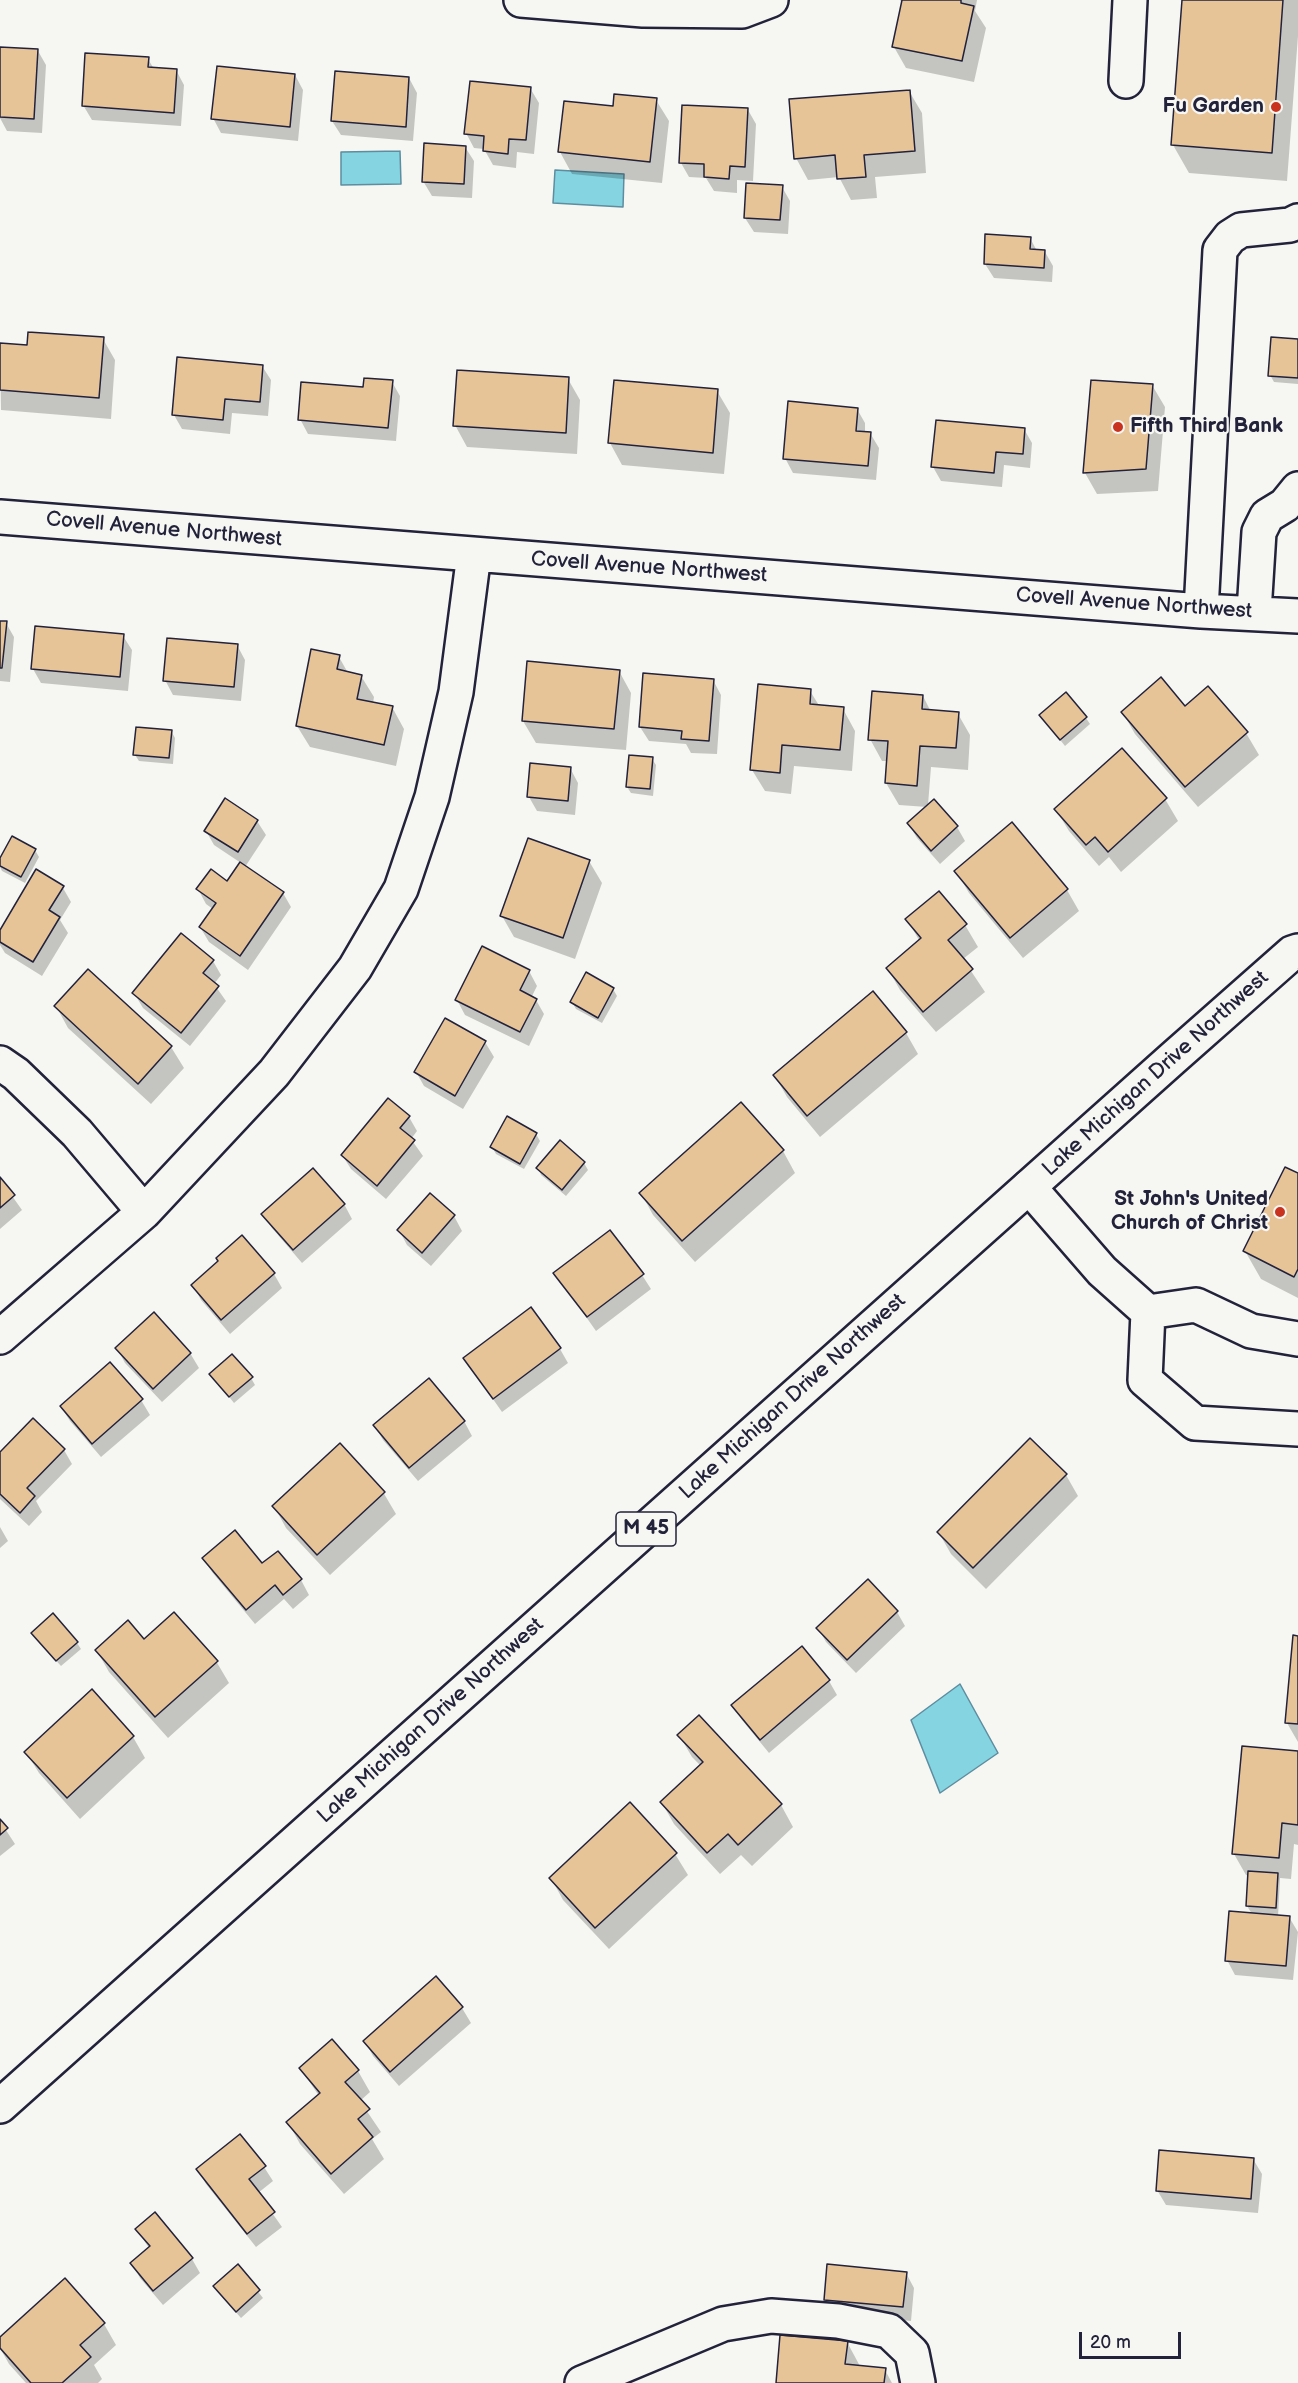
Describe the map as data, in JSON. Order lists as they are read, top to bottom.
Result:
{
  "streets": {
    "main road": ["Covell Avenue Northwest", "Lake Michigan Drive Northwest", "M 45"]
  },
  "places": ["Fu Garden", "Fifth Third Bank", "St John's United Church of Christ"],
  "scale_bar": "20 m"
}
